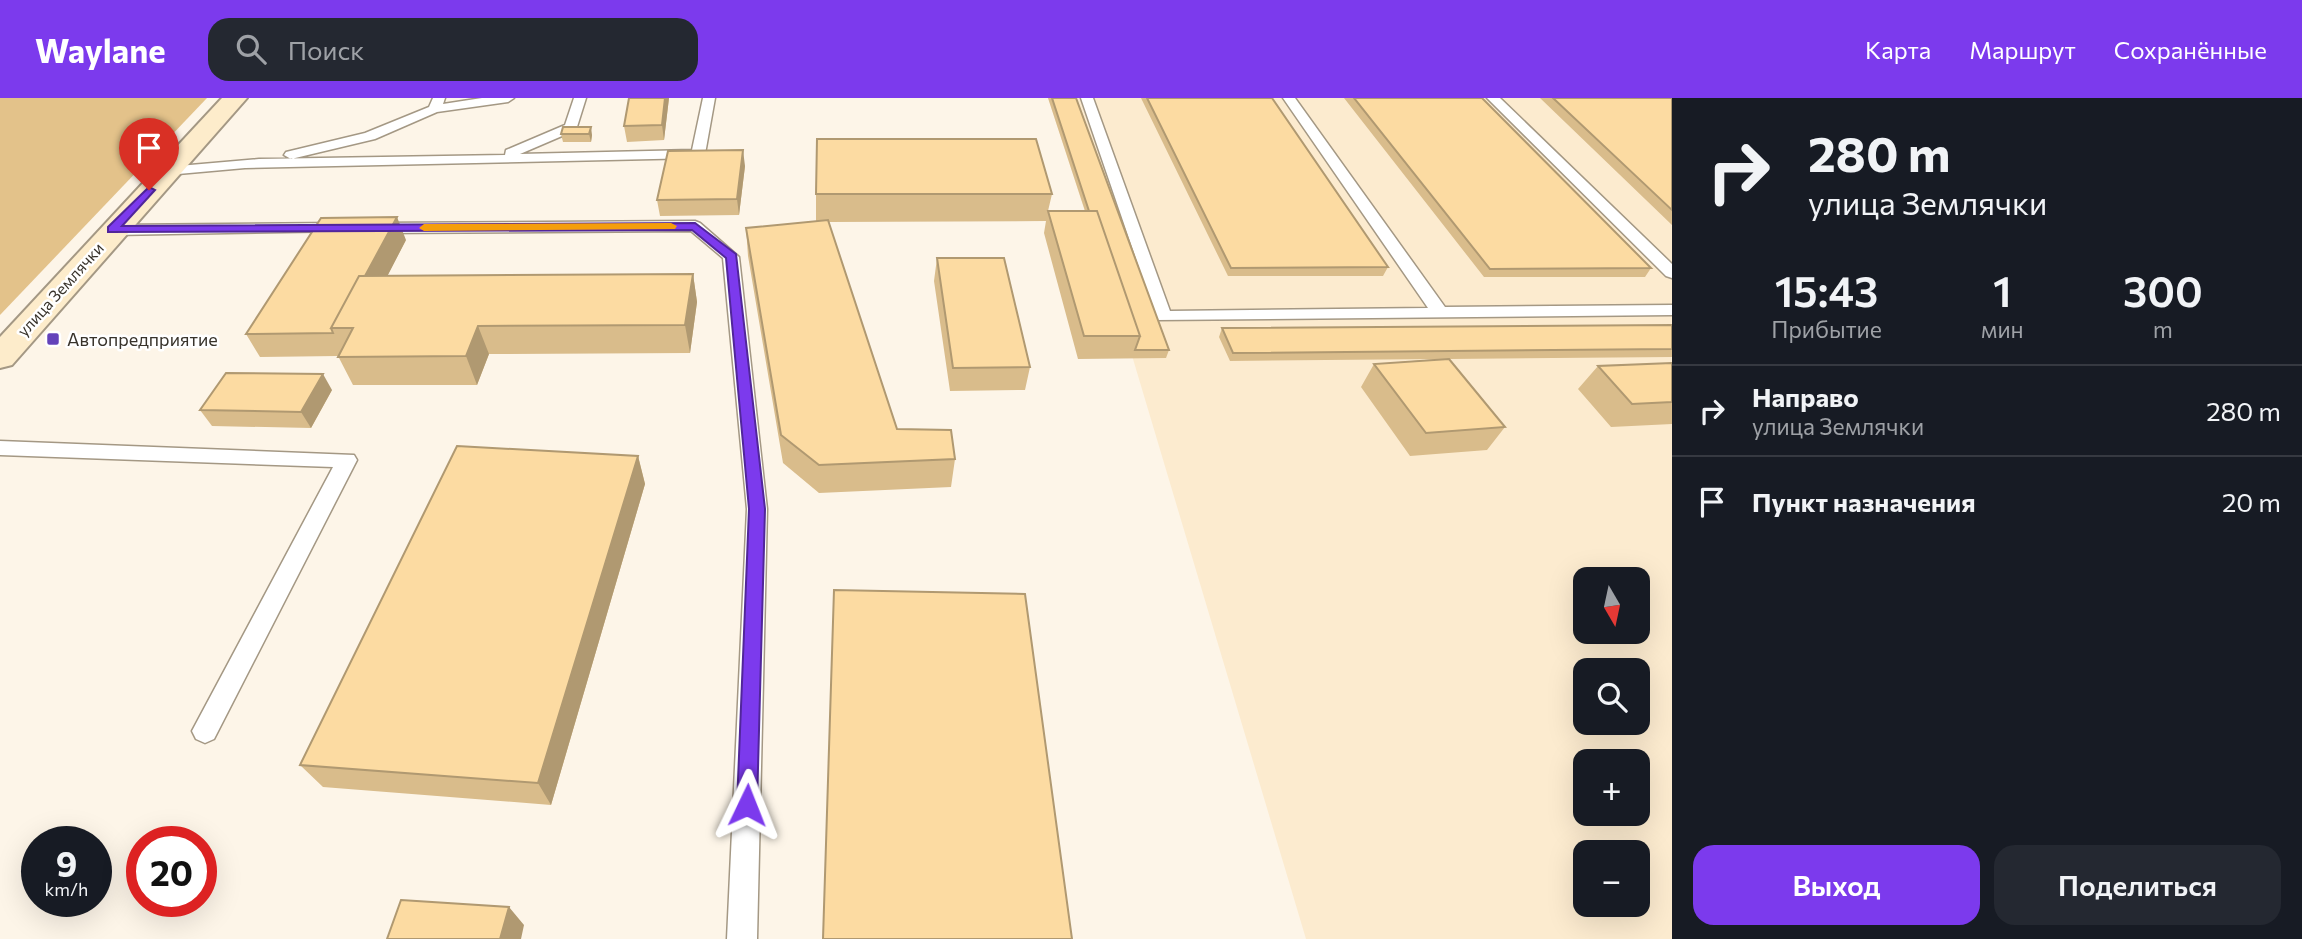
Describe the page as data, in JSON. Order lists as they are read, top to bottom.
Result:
{
  "streets": {
    "street": ["улица Землячки"]
  },
  "places": {
    "transit": ["Автопредприятие"]
  },
  "north": "bottom",
  "page": {
    "header": "Waylane",
    "search": "Поиск",
    "nav": ["Карта", "Маршрут", "Сохранённые"],
    "turn": ["280 m", "улица Землячки"],
    "eta": [
      "15:43",
      "Прибытие",
      "1",
      "мин",
      "300",
      "m"
    ],
    "list": [
      {
        "name": "Направо",
        "note": "улица Землячки",
        "value": "280 m"
      },
      {
        "name": "Пункт назначения",
        "value": "20 m"
      }
    ],
    "map_buttons": ["+", "−"],
    "speed": "9 km/h",
    "limit": "20",
    "buttons": ["Выход", "Поделиться"]
  }
}
